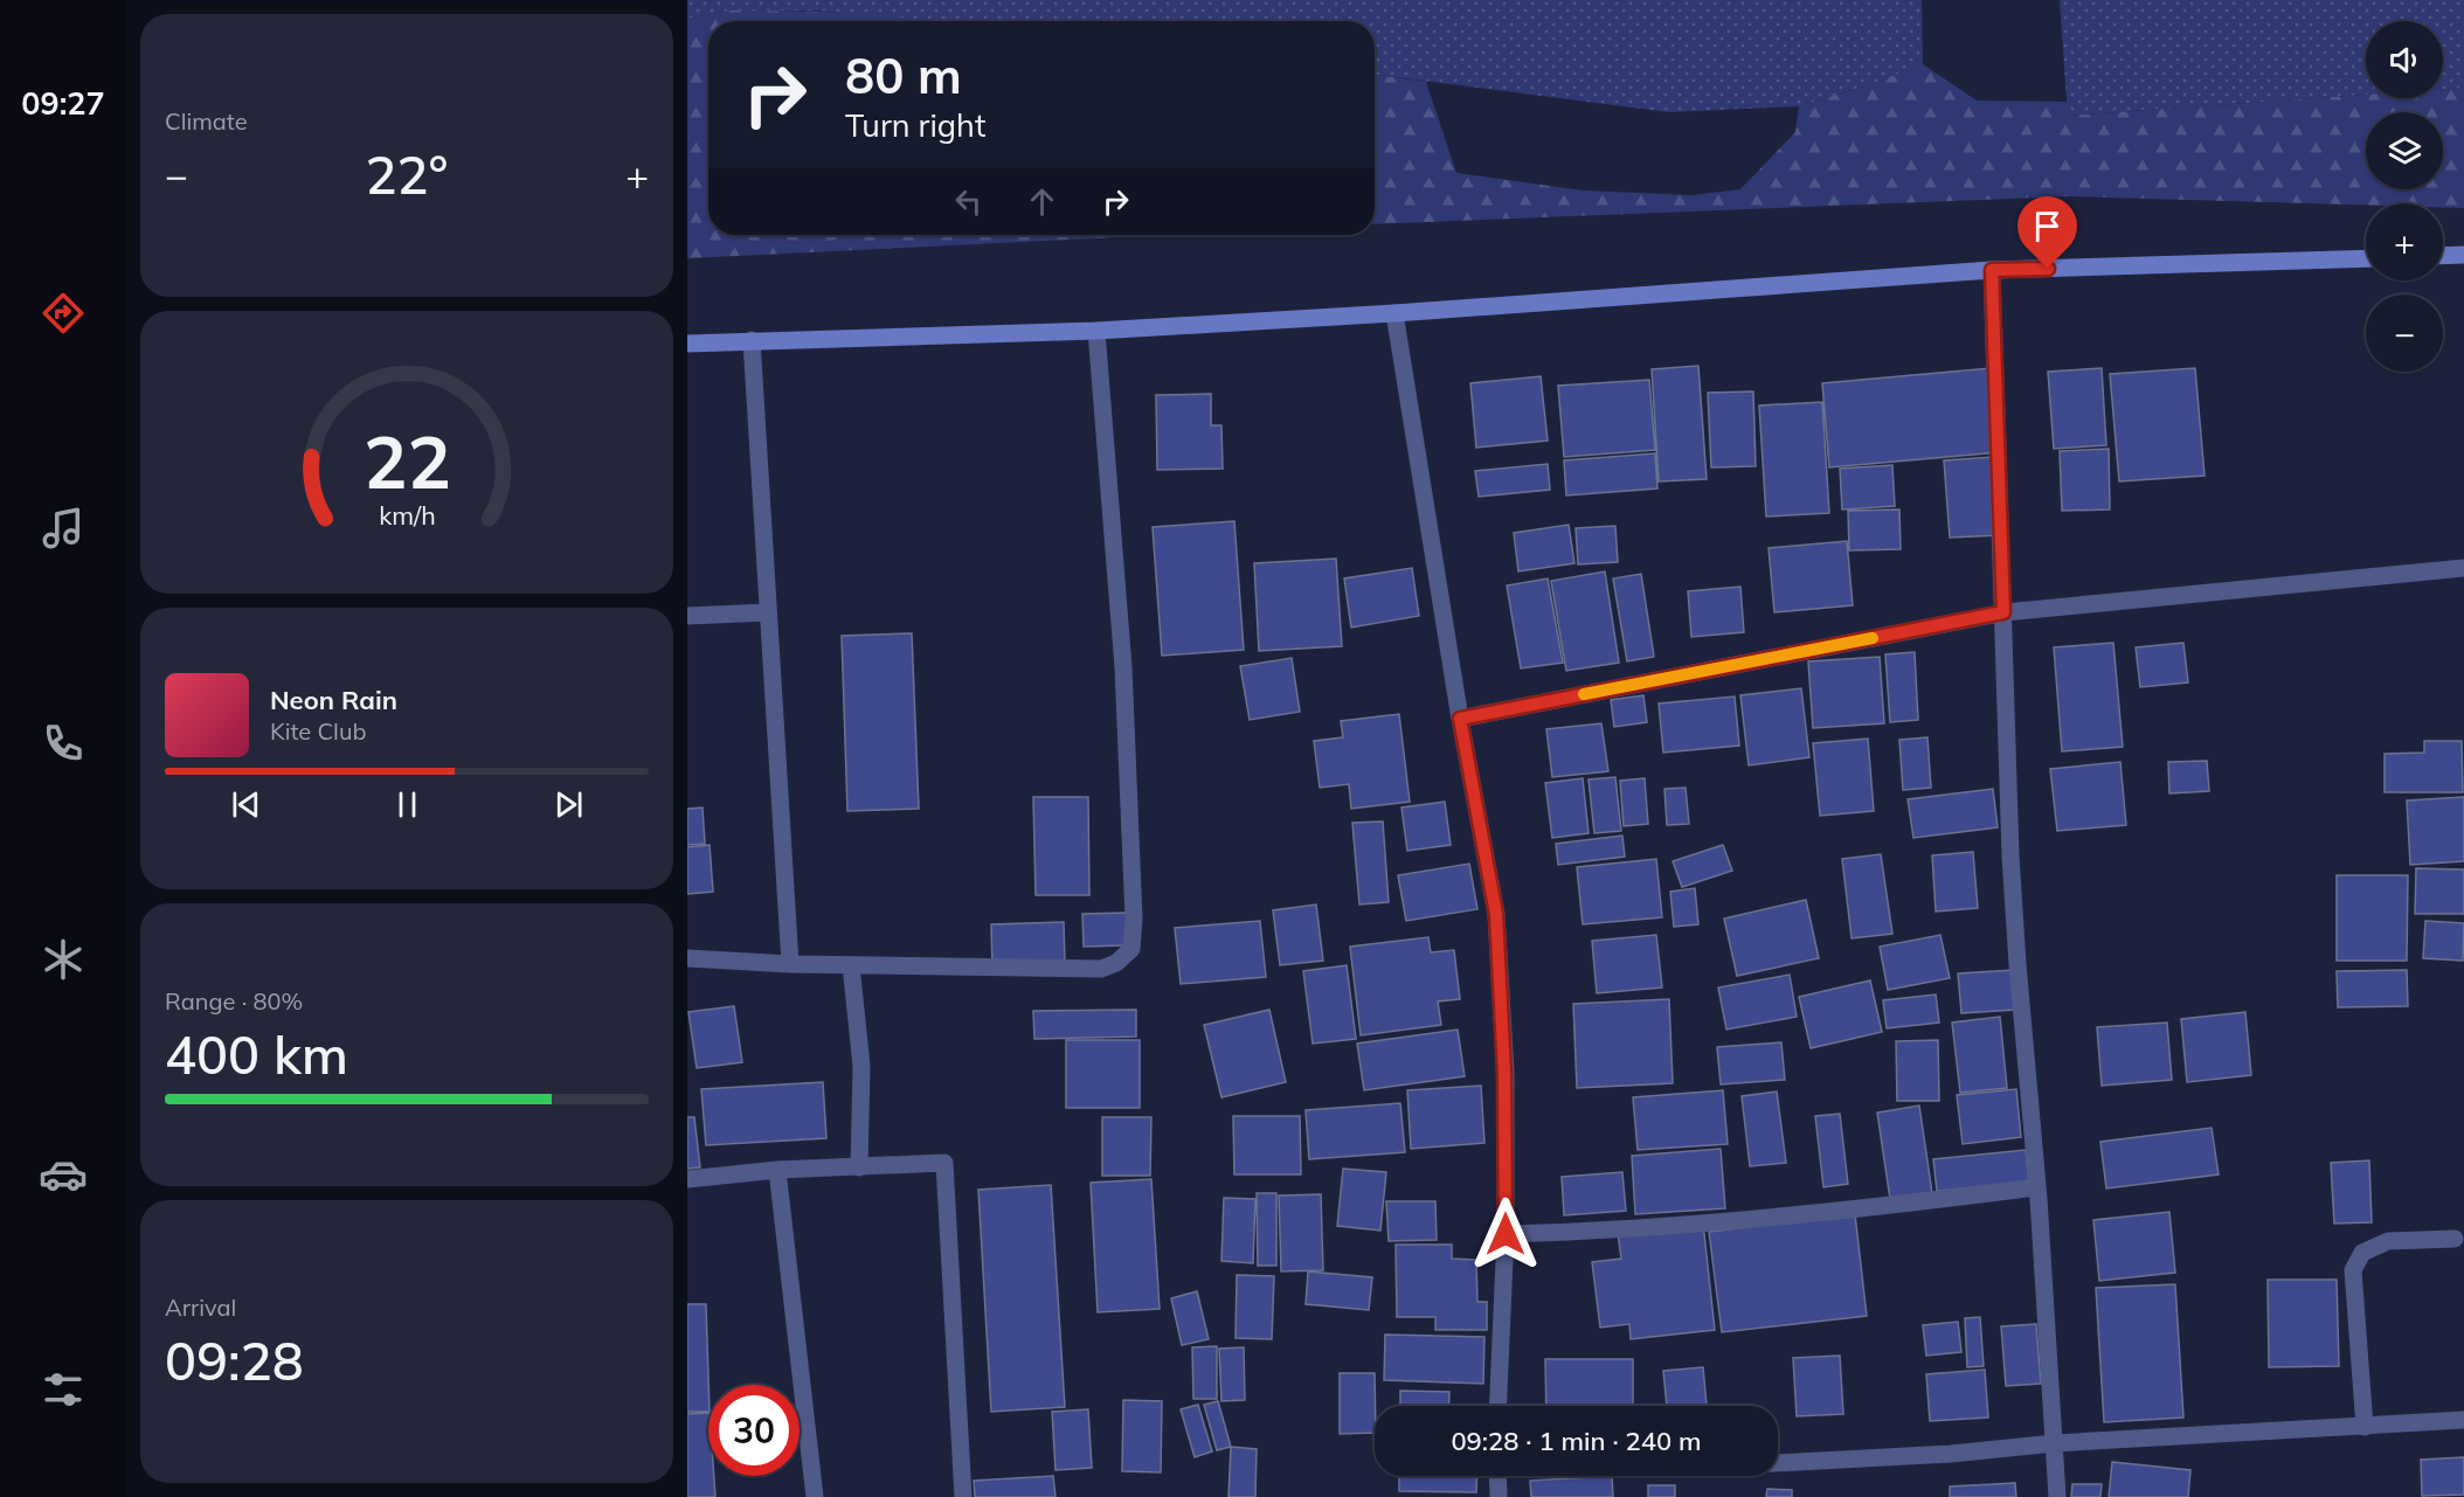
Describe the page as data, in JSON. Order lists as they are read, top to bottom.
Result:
{
  "page": {
    "tabs": "09:27",
    "tile": [
      "Climate",
      ["Range · 80%", "400 km"],
      ["Arrival", "09:28"]
    ],
    "map_buttons": ["+", "−"],
    "turn": ["80 m", "Turn right"],
    "heat": ["−", "22°", "+"],
    "song": ["Neon Rain", "Kite Club"],
    "limit": "30",
    "trip": "09:28 · 1 min · 240 m",
    "gauge": ["22", "km/h"]
  }
}
